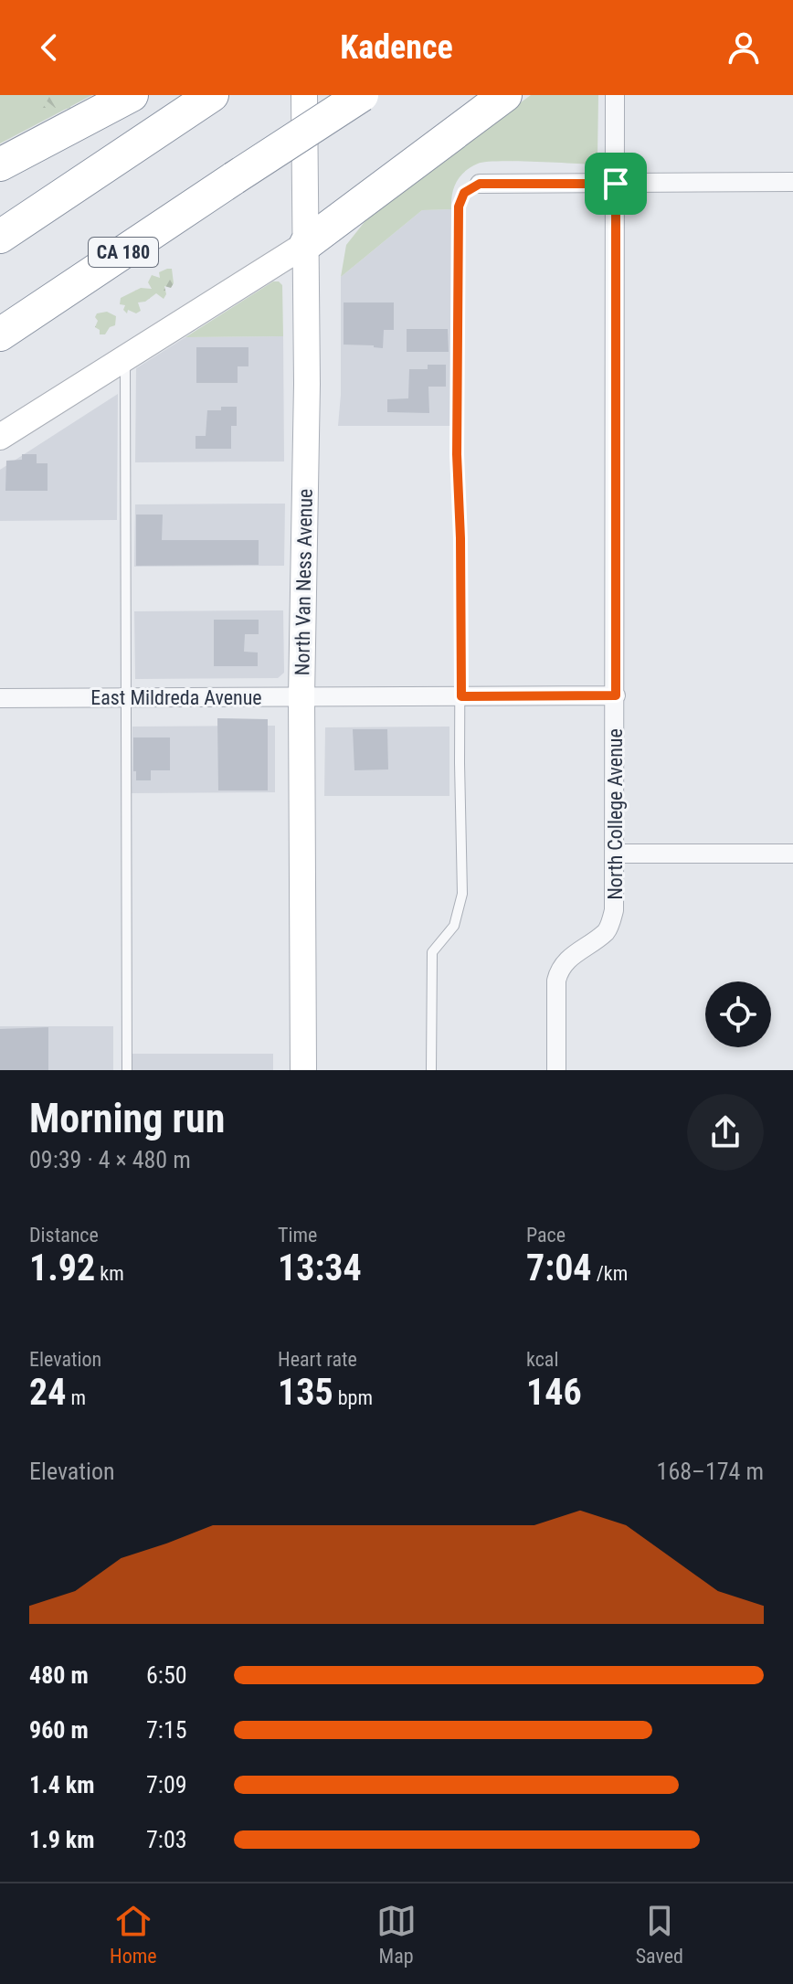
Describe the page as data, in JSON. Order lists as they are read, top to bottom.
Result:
{
  "streets": {
    "highway": ["CA 180"],
    "main road": ["North Van Ness Avenue"],
    "street": ["East Mildreda Avenue", "North College Avenue"]
  },
  "crossings": [
    ["North Van Ness Avenue", "East Mildreda Avenue"],
    ["East Mildreda Avenue", "North College Avenue"]
  ],
  "page": {
    "header": "Kadence",
    "heading": ["Morning run", "09:39 · 4 × 480 m"],
    "stats": [
      ["Distance", "1.92 km"],
      ["Time", "13:34"],
      ["Pace", "7:04 /km"],
      ["Elevation", "24 m"],
      ["Heart rate", "135 bpm"],
      ["kcal", "146"]
    ],
    "chart": ["Elevation", "168–174 m"],
    "list": [
      {
        "name": "480 m",
        "note": "6:50"
      },
      {
        "name": "960 m",
        "note": "7:15"
      },
      {
        "name": "1.4 km",
        "note": "7:09"
      },
      {
        "name": "1.9 km",
        "note": "7:03"
      }
    ],
    "tabs": ["Home", "Map", "Saved"]
  }
}
